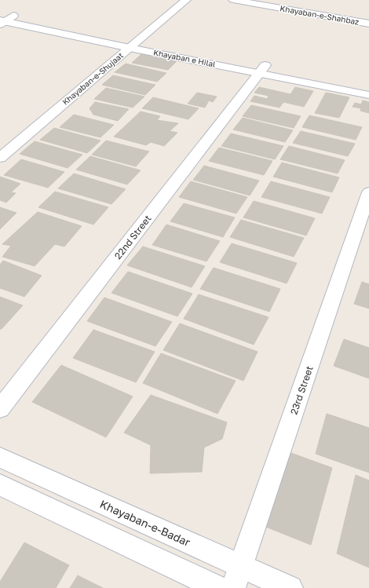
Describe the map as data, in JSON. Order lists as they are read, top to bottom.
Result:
{
  "streets": {
    "street": [
      "Khayaban-e-Shahbaz",
      "Khayaban e Hilal",
      "Khayaban-e-Shujaat",
      "22nd Street",
      "23rd Street",
      "Khayaban-e-Badar"
    ]
  },
  "crossings": [
    ["Khayaban e Hilal", "Khayaban-e-Shujaat"],
    ["Khayaban e Hilal", "22nd Street"],
    ["23rd Street", "Khayaban-e-Badar"]
  ]
}
